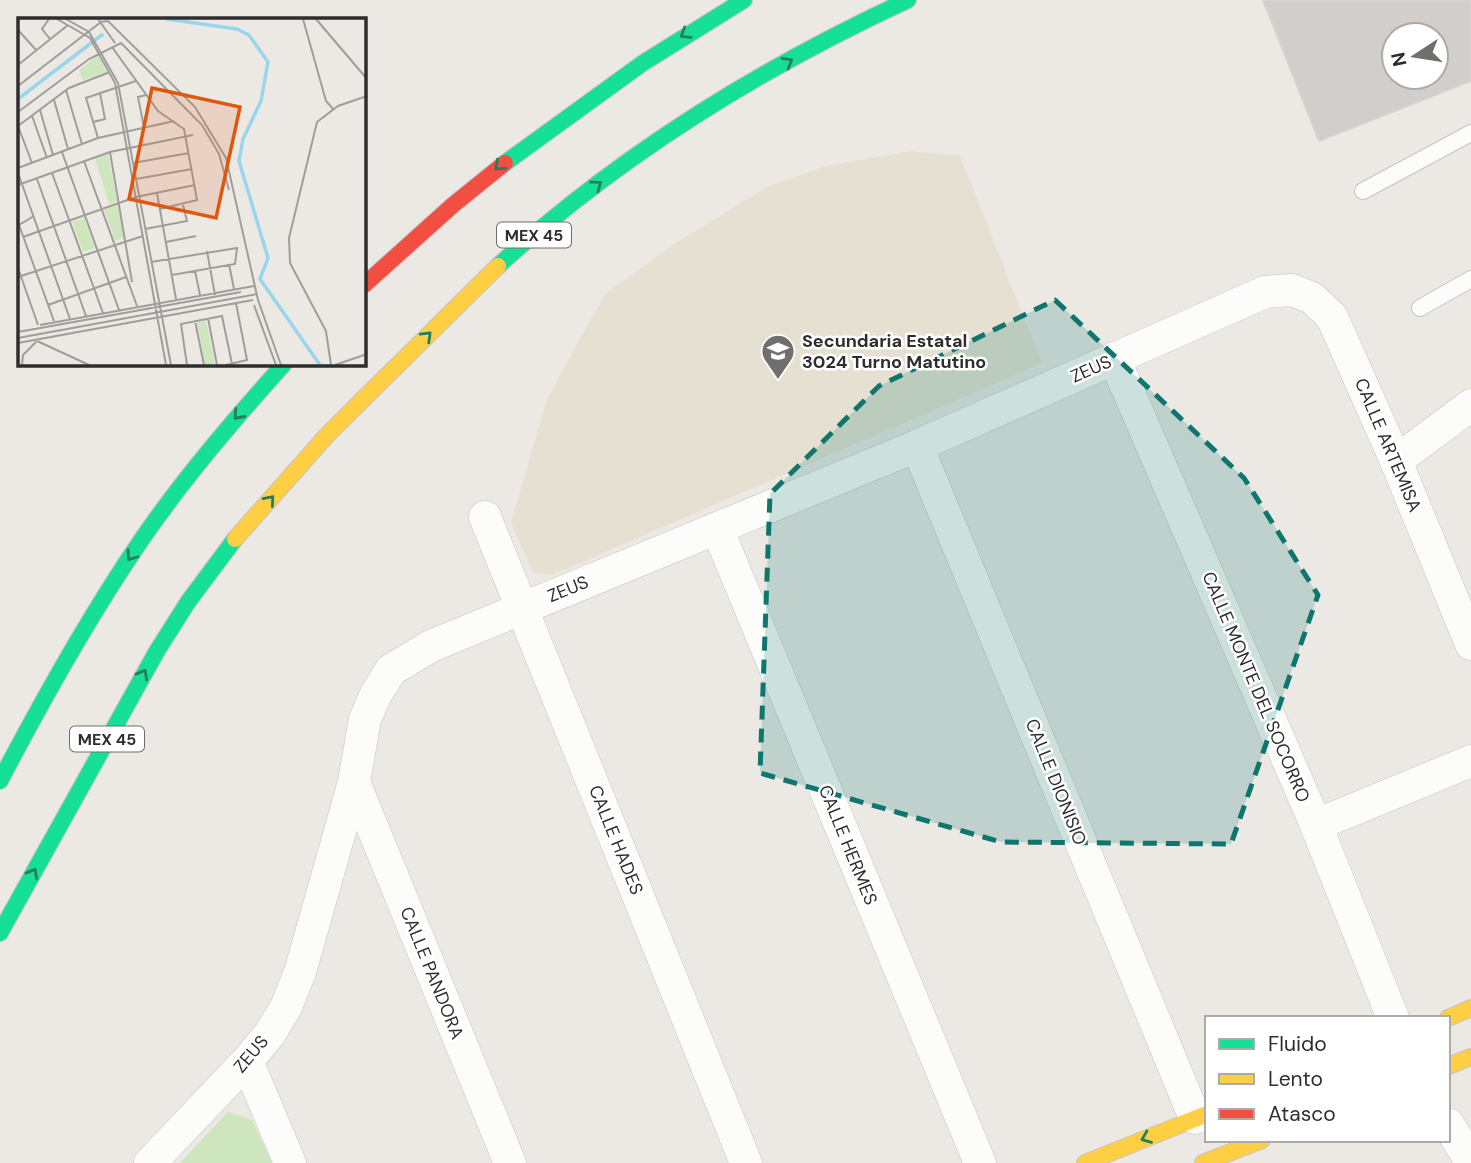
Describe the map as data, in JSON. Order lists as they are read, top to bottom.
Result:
{
  "streets": {
    "main road": ["MEX 45"],
    "street": [
      "ZEUS",
      "CALLE ARTEMISA",
      "CALLE MONTE DEL SOCORRO",
      "CALLE DIONISIO",
      "CALLE HADES",
      "CALLE HERMES",
      "CALLE PANDORA"
    ]
  },
  "crossings": [
    ["ZEUS", "CALLE ARTEMISA"],
    ["ZEUS", "CALLE MONTE DEL SOCORRO"],
    ["ZEUS", "CALLE DIONISIO"],
    ["ZEUS", "CALLE HADES"],
    ["ZEUS", "CALLE HERMES"],
    ["ZEUS", "CALLE PANDORA"]
  ],
  "places": {
    "school or university": ["Secundaria Estatal 3024 Turno Matutino"]
  },
  "legend": ["Fluido", "Lento", "Atasco"],
  "north": "left"
}
